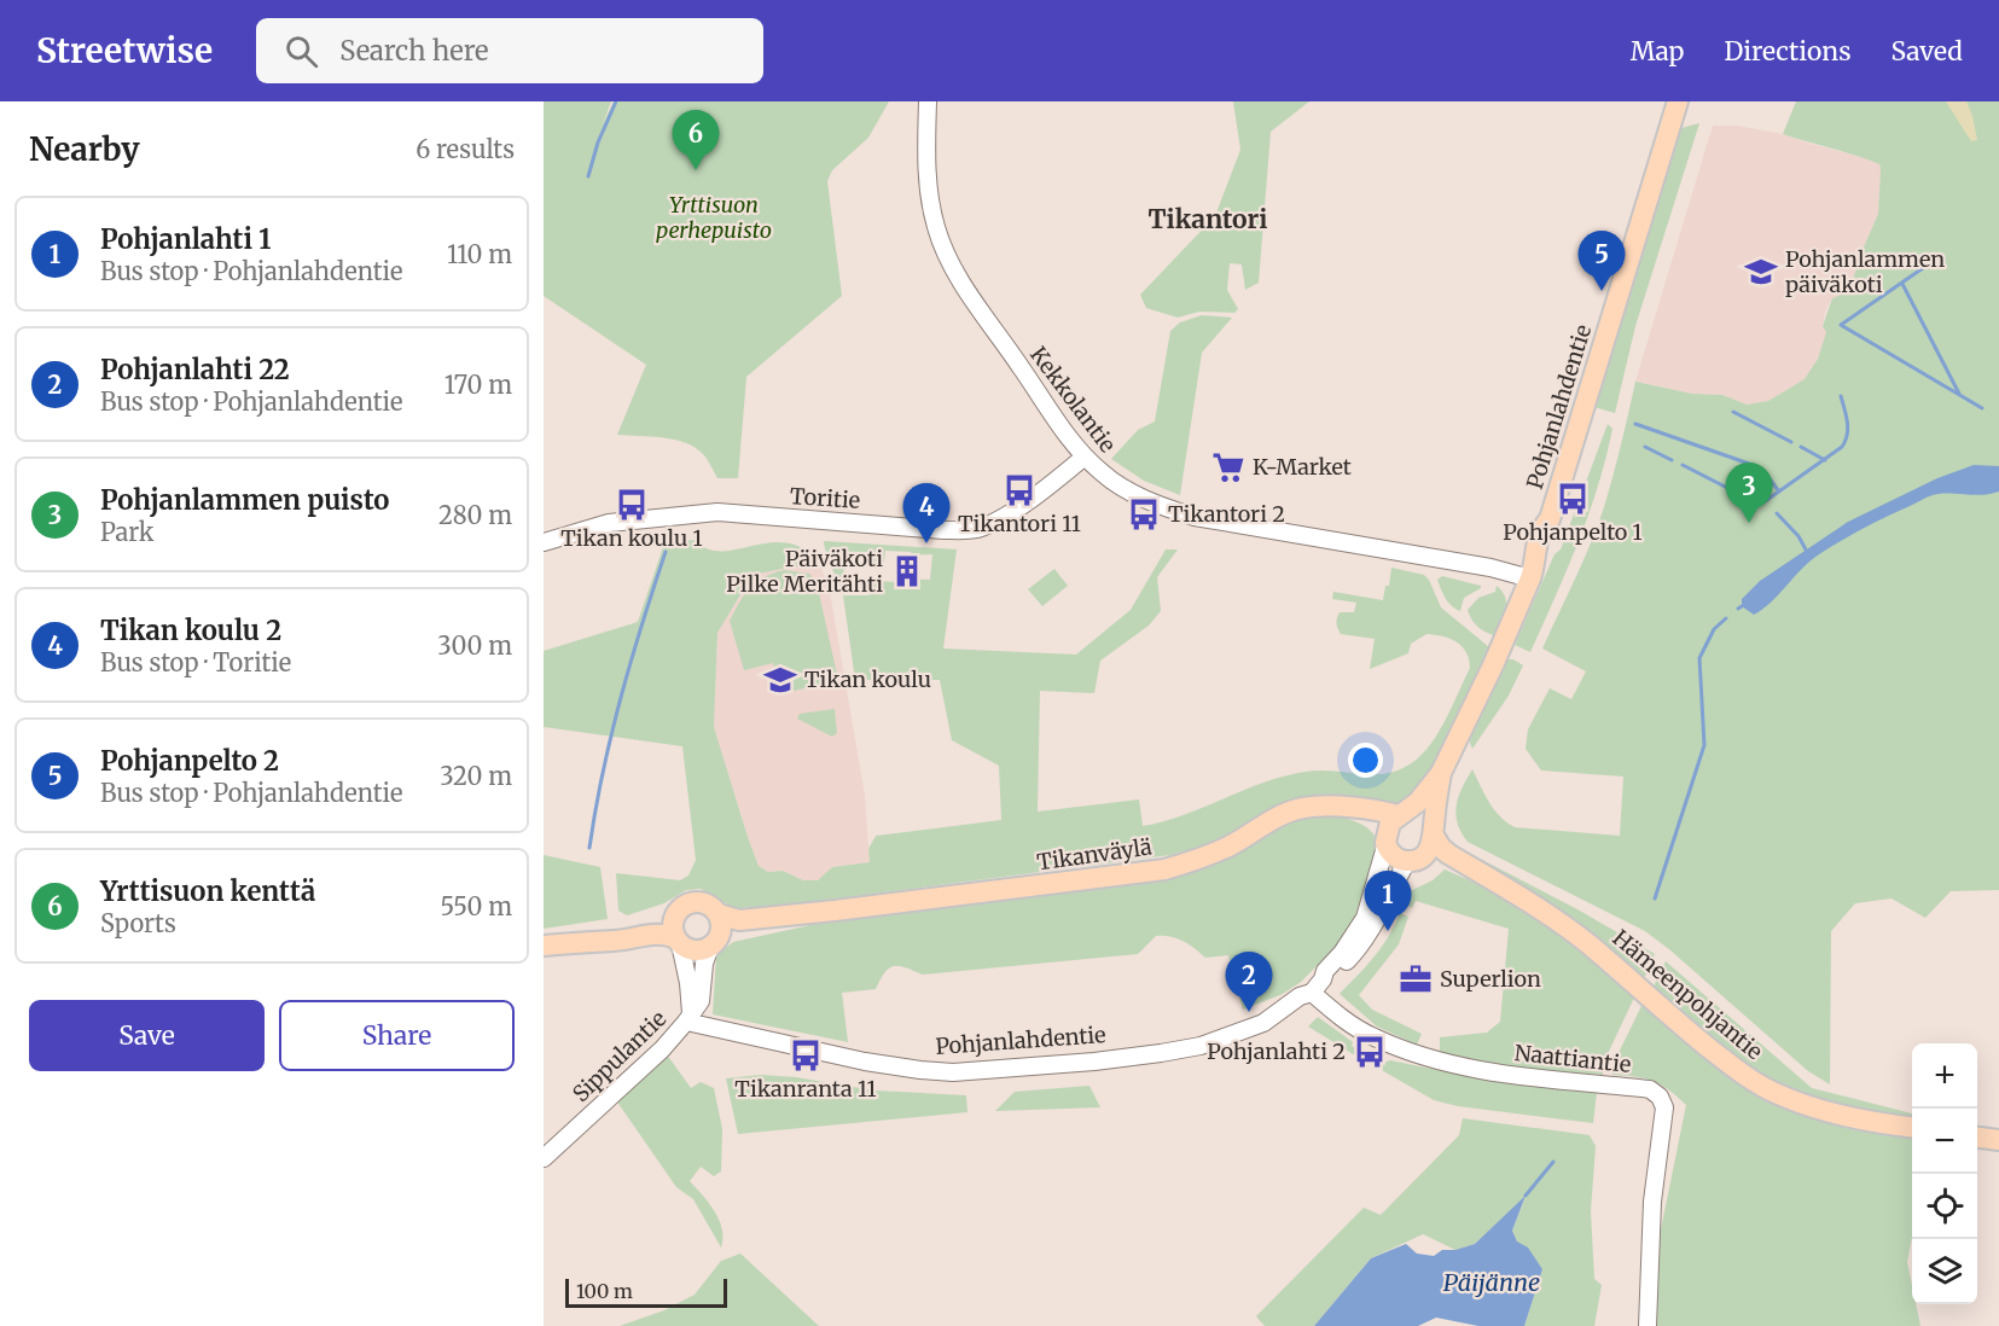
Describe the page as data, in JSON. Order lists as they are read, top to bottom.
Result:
{
  "streets": {
    "main road": ["Pohjanlahdentie", "Tikanväylä", "Hämeenpohjantie"],
    "street": [
      "Kekkolantie",
      "Toritie",
      "Sippulantie",
      "Naattiantie"
    ]
  },
  "crossings": [
    ["Kekkolantie", "Pohjanlahdentie"],
    ["Kekkolantie", "Toritie"],
    ["Pohjanlahdentie", "Tikanväylä"],
    ["Pohjanlahdentie", "Hämeenpohjantie"],
    ["Pohjanlahdentie", "Sippulantie"],
    ["Pohjanlahdentie", "Naattiantie"],
    ["Tikanväylä", "Hämeenpohjantie"],
    ["Tikanväylä", "Sippulantie"]
  ],
  "districts": ["Tikantori"],
  "water": ["Päijänne"],
  "parks": ["Yrttisuon perhepuisto"],
  "places": {
    "school or university": ["Pohjanlammen päiväkoti", "Tikan koulu"],
    "supermarket": ["K-Market"],
    "bus stop": [
      "Tikantori 11",
      "Pohjanpelto 1",
      "Tikan koulu 1",
      "Tikantori 2",
      "Pohjanlahti 2",
      "Tikanranta 11"
    ],
    "building": ["Päiväkoti Pilke Meritähti"],
    "office": ["Superlion"]
  },
  "scale_bar": "100 m",
  "page": {
    "header": "Streetwise",
    "search": "Search here",
    "nav": ["Map", "Directions", "Saved"],
    "heading": ["Nearby", "6 results"],
    "pins": [
      "6",
      "5",
      "3",
      "4",
      "1",
      "2"
    ],
    "list": [
      {
        "mark": "1",
        "name": "Pohjanlahti 1",
        "note": "Bus stop · Pohjanlahdentie",
        "value": "110 m"
      },
      {
        "mark": "2",
        "name": "Pohjanlahti 22",
        "note": "Bus stop · Pohjanlahdentie",
        "value": "170 m"
      },
      {
        "mark": "3",
        "name": "Pohjanlammen puisto",
        "note": "Park",
        "value": "280 m"
      },
      {
        "mark": "4",
        "name": "Tikan koulu 2",
        "note": "Bus stop · Toritie",
        "value": "300 m"
      },
      {
        "mark": "5",
        "name": "Pohjanpelto 2",
        "note": "Bus stop · Pohjanlahdentie",
        "value": "320 m"
      },
      {
        "mark": "6",
        "name": "Yrttisuon kenttä",
        "note": "Sports",
        "value": "550 m"
      }
    ],
    "buttons": ["Save", "Share"],
    "map_buttons": ["+", "−"],
    "scale": "100 m"
  }
}
